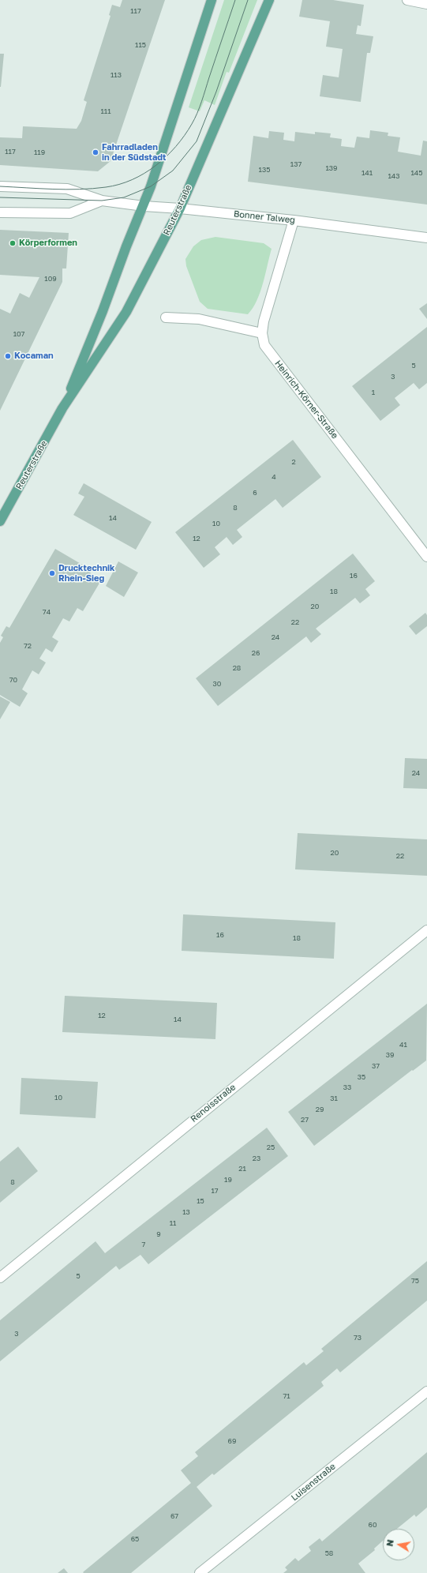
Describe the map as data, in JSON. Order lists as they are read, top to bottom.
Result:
{
  "streets": {
    "main road": ["Reuterstraße"],
    "street": [
      "Bonner Talweg",
      "Heinrich-Körner-Straße",
      "Renoisstraße",
      "Luisenstraße"
    ]
  },
  "crossings": [
    ["Reuterstraße", "Bonner Talweg"],
    ["Bonner Talweg", "Heinrich-Körner-Straße"]
  ],
  "places": [
    "Fahrradladen in der Südstadt",
    "Körperformen",
    "Kocaman",
    "Drucktechnik Rhein-Sieg"
  ],
  "house_numbers": [
    "117",
    "115",
    "113",
    "111",
    "117",
    "119",
    "137",
    "139",
    "135",
    "141",
    "145",
    "143",
    "109",
    "107",
    "5",
    "3",
    "1",
    "2",
    "4",
    "6",
    "8",
    "14",
    "10",
    "12",
    "16",
    "18",
    "20",
    "74",
    "22",
    "24",
    "72",
    "26",
    "28",
    "70",
    "30",
    "24",
    "20",
    "22",
    "16",
    "18",
    "12",
    "14",
    "41",
    "39",
    "37",
    "35",
    "33",
    "10",
    "31",
    "29",
    "27",
    "25",
    "23",
    "21",
    "19",
    "8",
    "17",
    "15",
    "13",
    "11",
    "9",
    "7",
    "5",
    "75",
    "3",
    "73",
    "71",
    "69",
    "67",
    "60",
    "65",
    "58"
  ],
  "north": "left"
}
